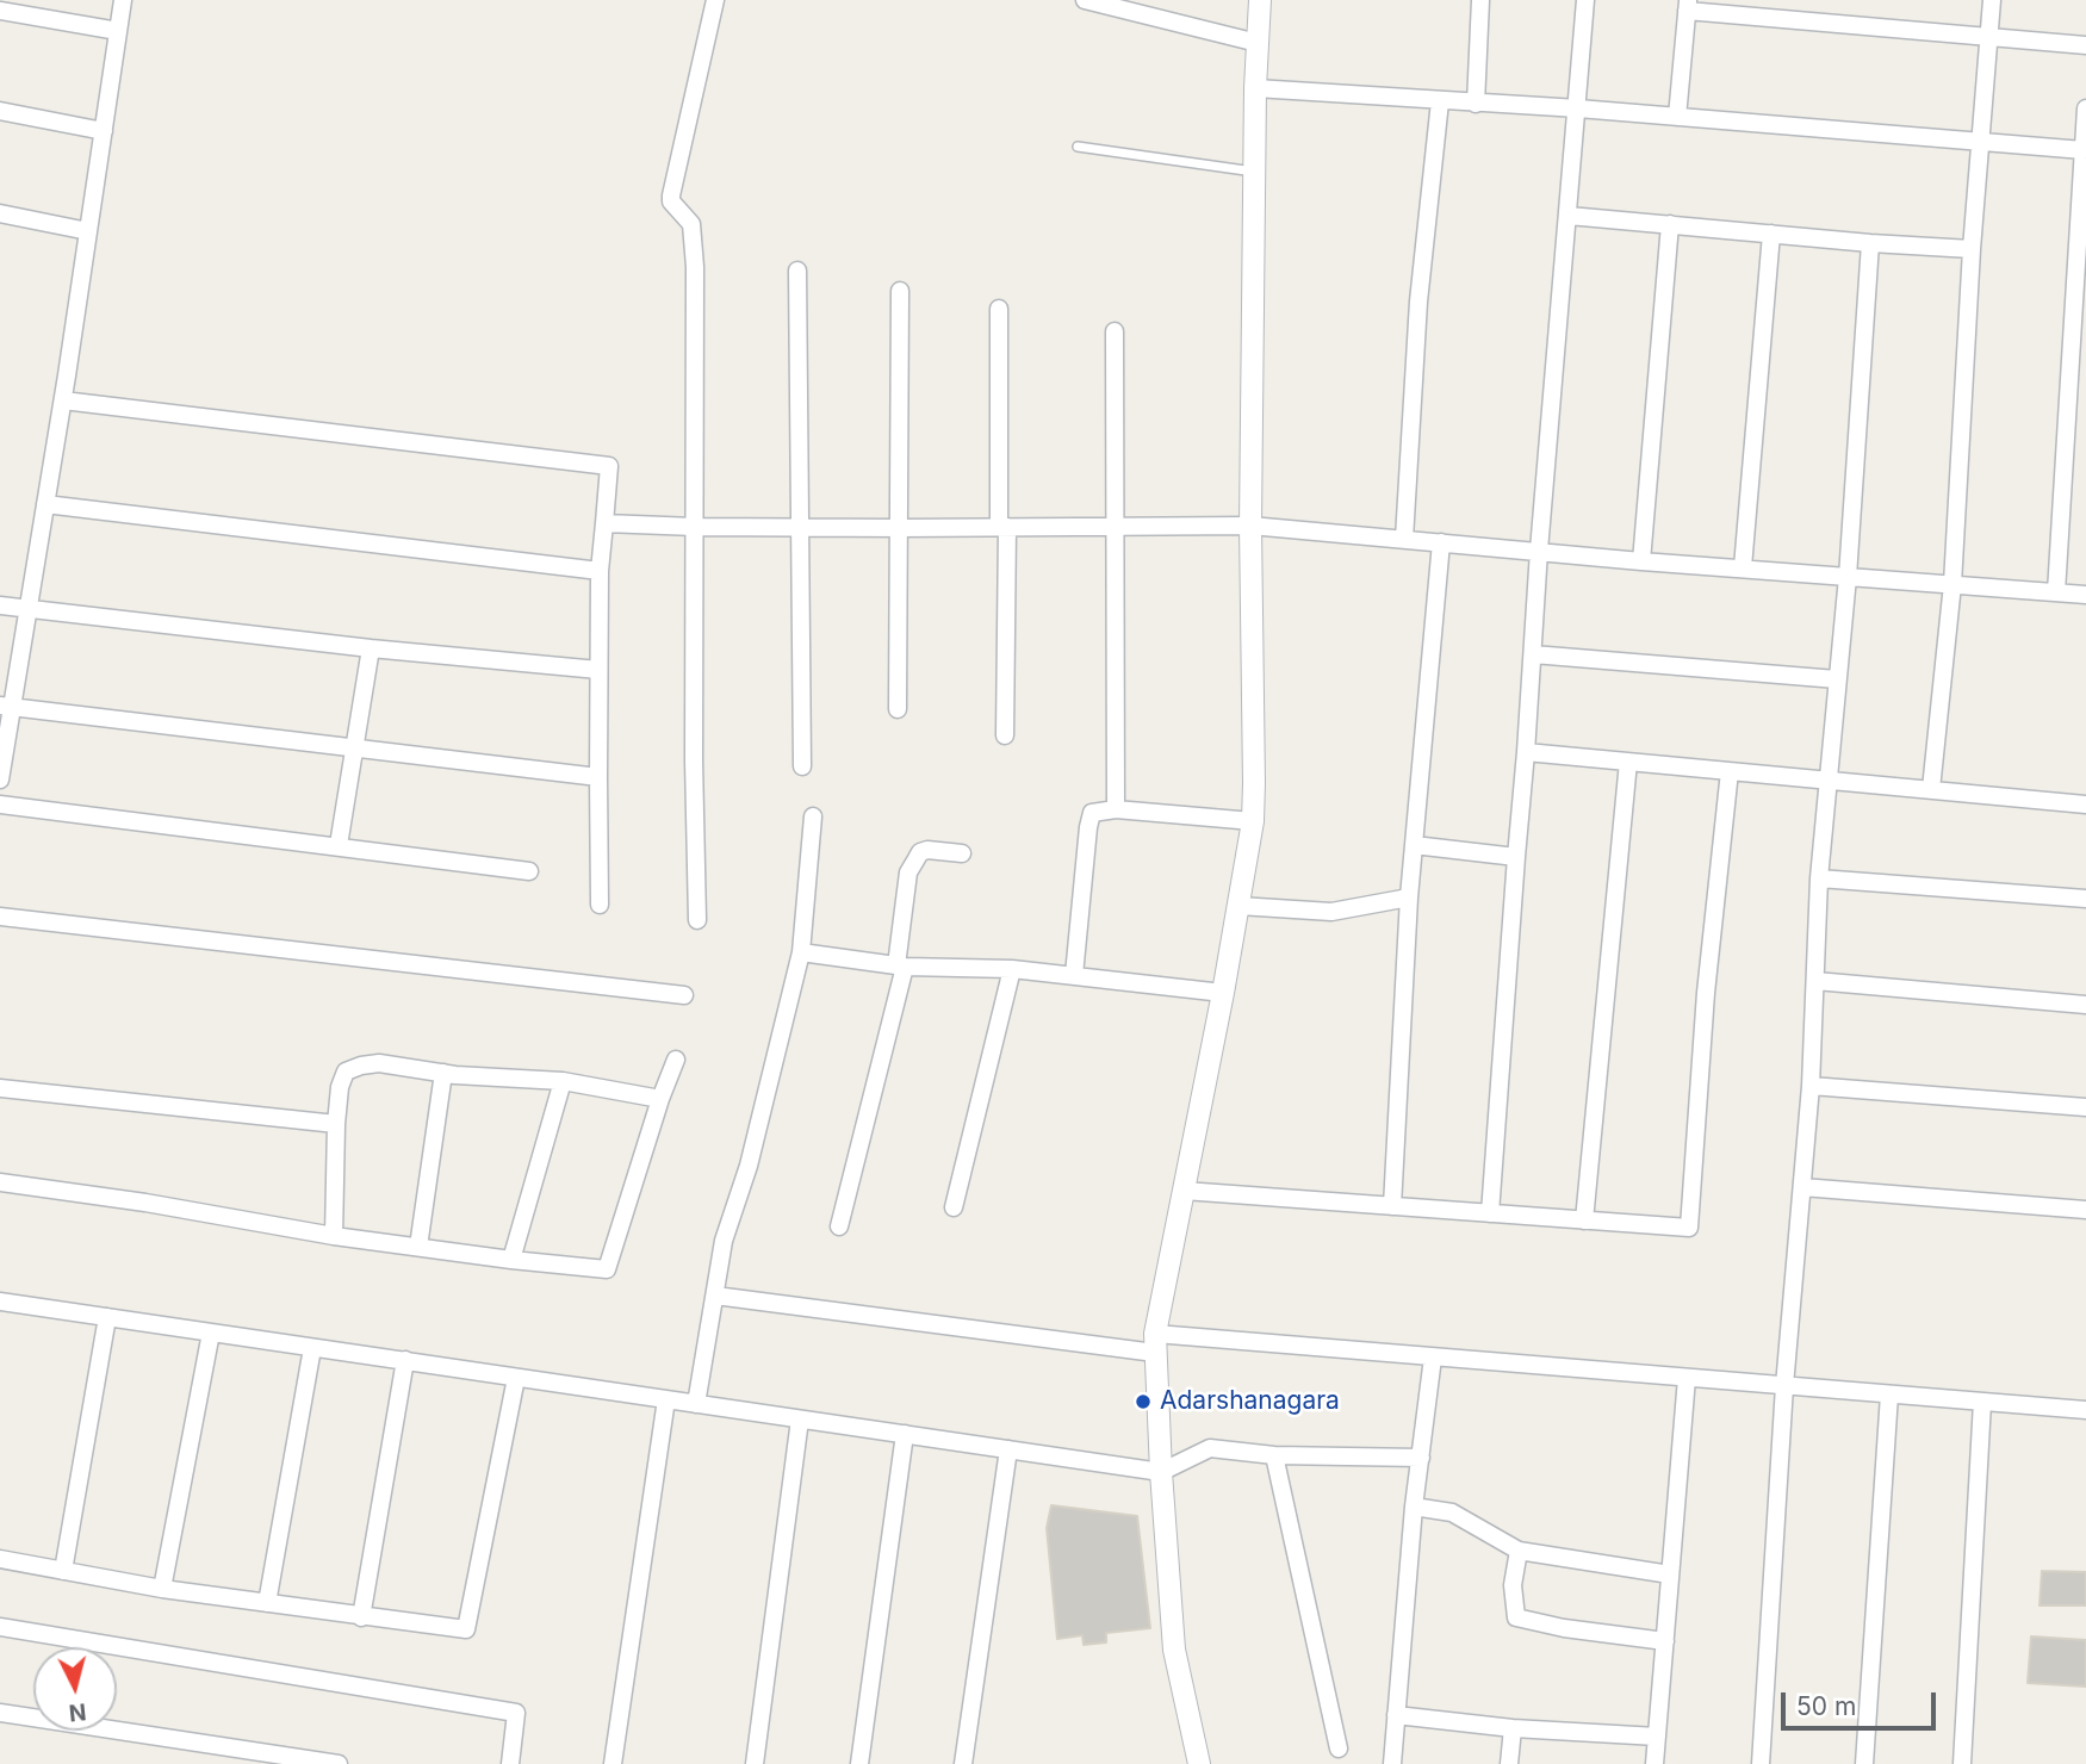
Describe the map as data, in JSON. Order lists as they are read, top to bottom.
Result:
{
  "places": ["Adarshanagara"],
  "scale_bar": "50 m",
  "north": "bottom"
}
